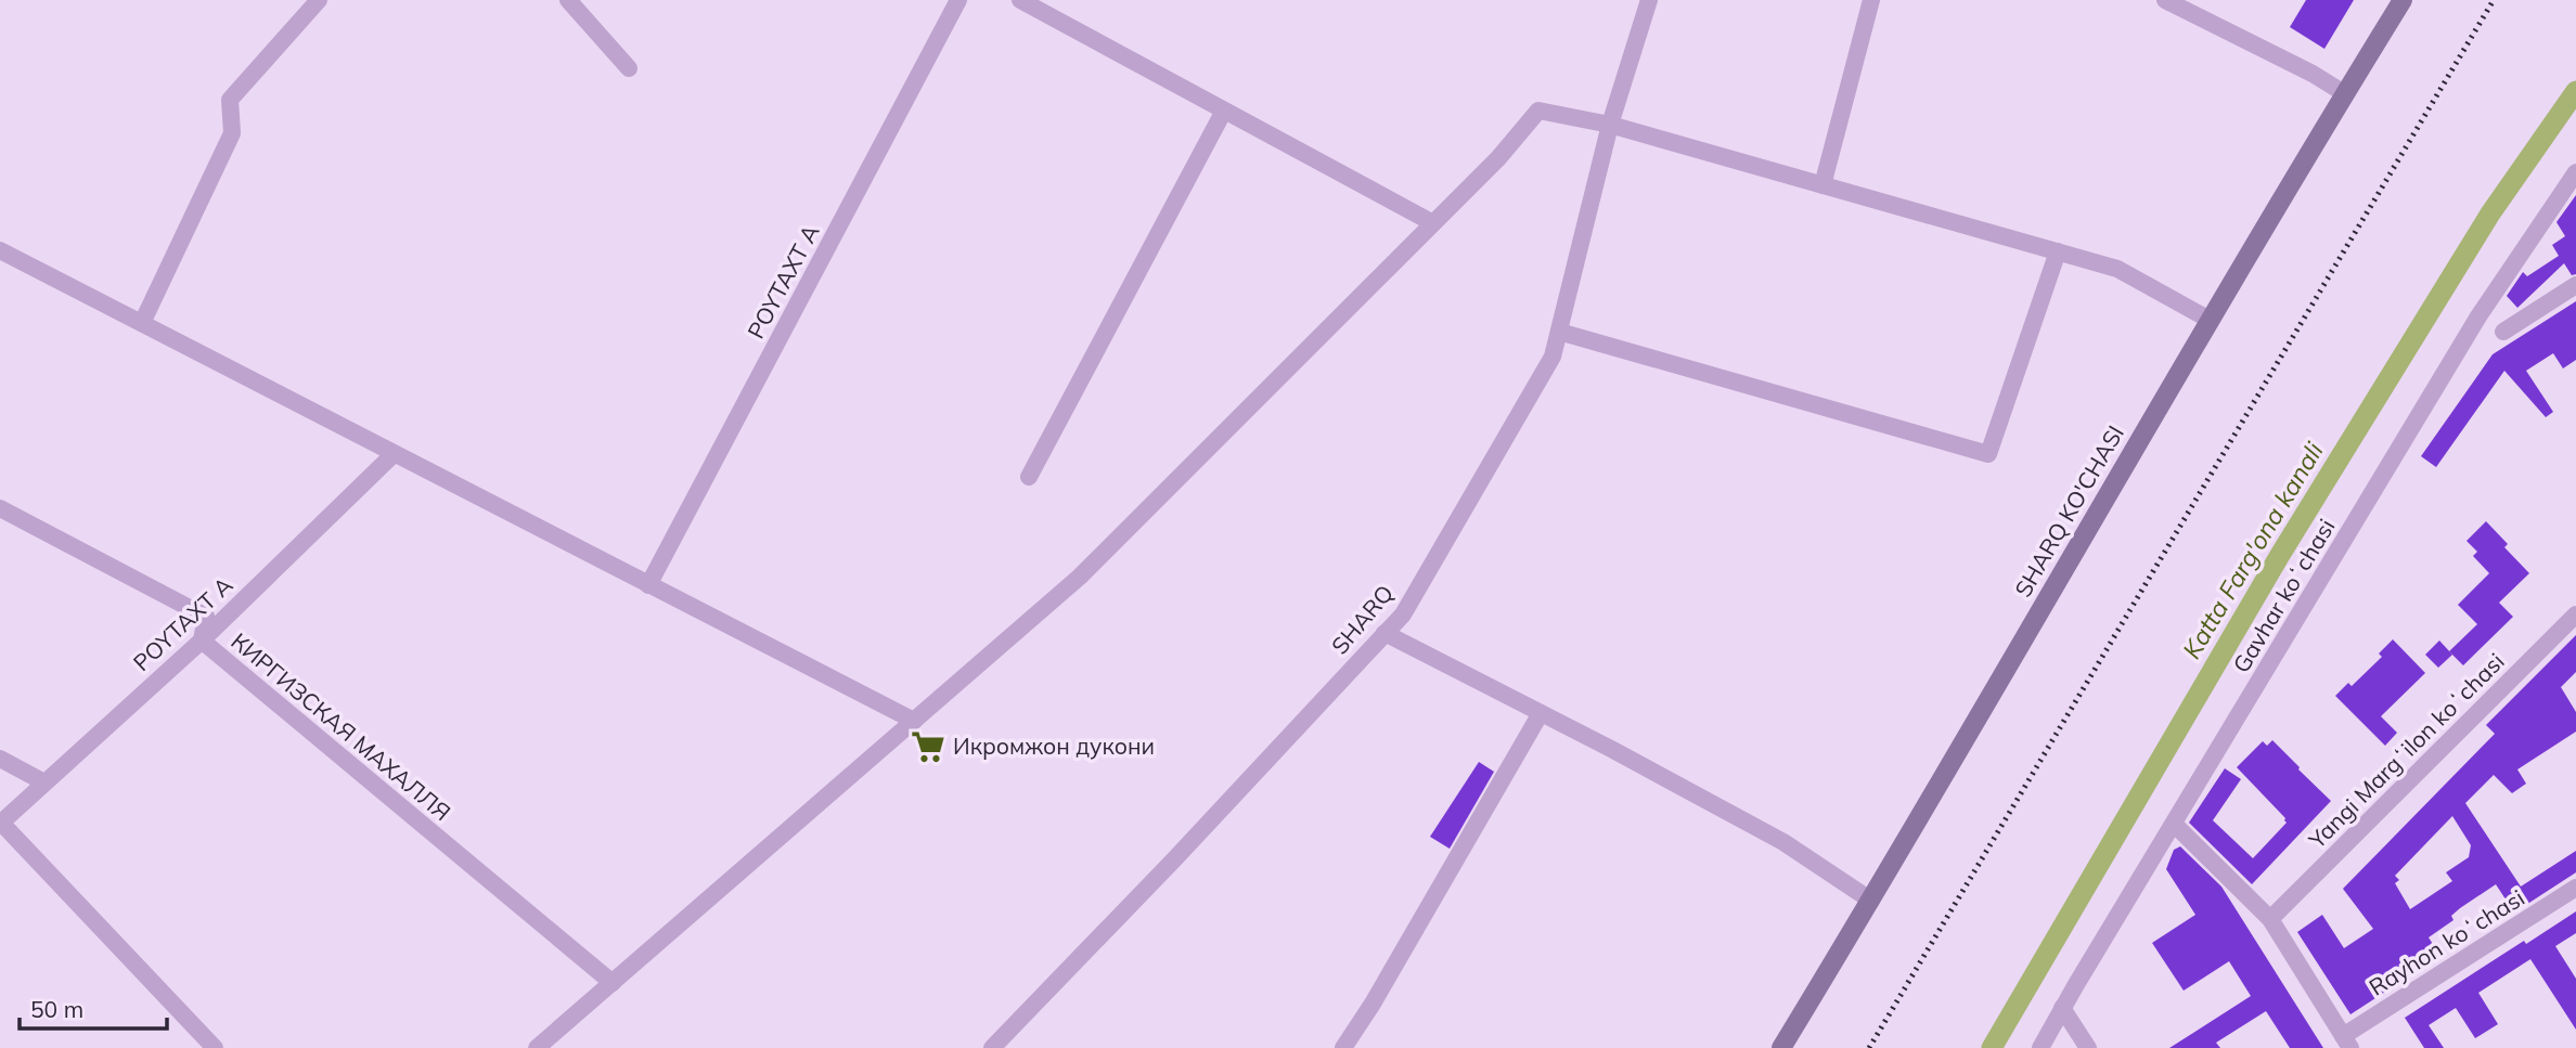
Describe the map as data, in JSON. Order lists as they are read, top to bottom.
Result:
{
  "streets": {
    "main road": ["SHARQ KO'CHASI"],
    "street": [
      "POYTAXT A",
      "Gavhar koʻchasi",
      "SHARQ",
      "КИРГИЗСКАЯ МАХАЛЛЯ",
      "Yangi Margʻilon koʻchasi",
      "Rayhon koʻchasi"
    ]
  },
  "crossings": [
    ["POYTAXT A", "КИРГИЗСКАЯ МАХАЛЛЯ"]
  ],
  "water": ["Katta Farg'ona kanali"],
  "places": {
    "supermarket": ["Икромжон дукони"]
  },
  "scale_bar": "50 m"
}
